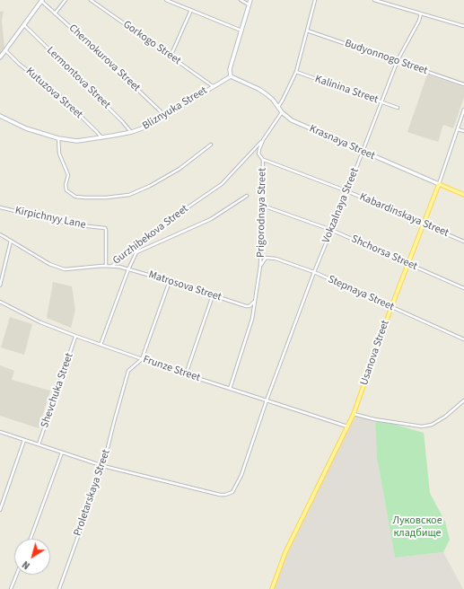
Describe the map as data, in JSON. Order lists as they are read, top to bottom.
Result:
{
  "streets": {
    "main road": ["Krasnaya Street", "Usanova Street"],
    "street": [
      "Gorkogo Street",
      "Budyonnogo Street",
      "Chernokurova Street",
      "Lermontova Street",
      "Kalinina Street",
      "Kutuzova Street",
      "Bliznyuka Street",
      "Vokzalnaya Street",
      "Prigorodnaya Street",
      "Kabardinskaya Street",
      "Kirpichnyy Lane",
      "Gurzhibekova Street",
      "Shchorsa Street",
      "Matrosova Street",
      "Stepnaya Street",
      "Frunze Street",
      "Shevchuka Street",
      "Proletarskaya Street"
    ]
  },
  "crossings": [
    ["Gorkogo Street", "Bliznyuka Street"],
    ["Budyonnogo Street", "Vokzalnaya Street"],
    ["Chernokurova Street", "Bliznyuka Street"],
    ["Lermontova Street", "Bliznyuka Street"],
    ["Kalinina Street", "Vokzalnaya Street"],
    ["Kutuzova Street", "Bliznyuka Street"],
    ["Bliznyuka Street", "Krasnaya Street"],
    ["Krasnaya Street", "Vokzalnaya Street"],
    ["Krasnaya Street", "Prigorodnaya Street"],
    ["Krasnaya Street", "Usanova Street"],
    ["Vokzalnaya Street", "Kabardinskaya Street"],
    ["Vokzalnaya Street", "Shchorsa Street"],
    ["Vokzalnaya Street", "Stepnaya Street"],
    ["Vokzalnaya Street", "Frunze Street"],
    ["Vokzalnaya Street", "Proletarskaya Street"],
    ["Prigorodnaya Street", "Kabardinskaya Street"],
    ["Prigorodnaya Street", "Gurzhibekova Street"],
    ["Prigorodnaya Street", "Shchorsa Street"],
    ["Prigorodnaya Street", "Matrosova Street"],
    ["Prigorodnaya Street", "Stepnaya Street"],
    ["Prigorodnaya Street", "Frunze Street"],
    ["Kabardinskaya Street", "Usanova Street"],
    ["Kirpichnyy Lane", "Gurzhibekova Street"],
    ["Gurzhibekova Street", "Matrosova Street"],
    ["Shchorsa Street", "Usanova Street"],
    ["Stepnaya Street", "Usanova Street"],
    ["Usanova Street", "Frunze Street"],
    ["Frunze Street", "Shevchuka Street"],
    ["Frunze Street", "Proletarskaya Street"]
  ],
  "parks": ["Луковское кладбище"],
  "north": "bottom left"
}
